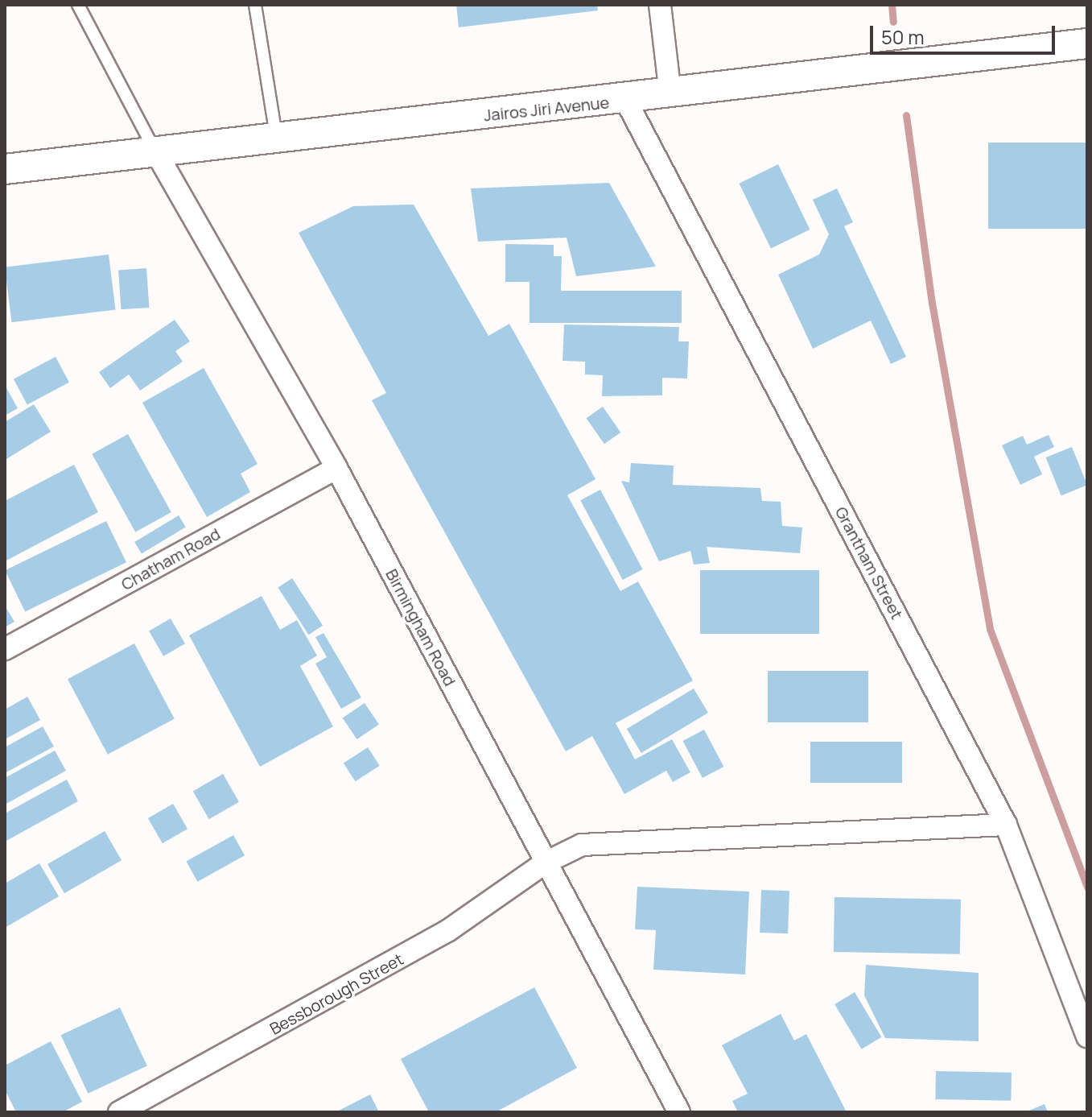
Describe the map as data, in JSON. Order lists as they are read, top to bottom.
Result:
{
  "streets": {
    "main road": ["Jairos Jiri Avenue"],
    "street": [
      "Chatham Road",
      "Grantham Street",
      "Birmingham Road",
      "Bessborough Street"
    ]
  },
  "crossings": [
    ["Jairos Jiri Avenue", "Grantham Street"],
    ["Jairos Jiri Avenue", "Birmingham Road"],
    ["Chatham Road", "Birmingham Road"],
    ["Grantham Street", "Bessborough Street"],
    ["Birmingham Road", "Bessborough Street"]
  ],
  "scale_bar": "50 m"
}
